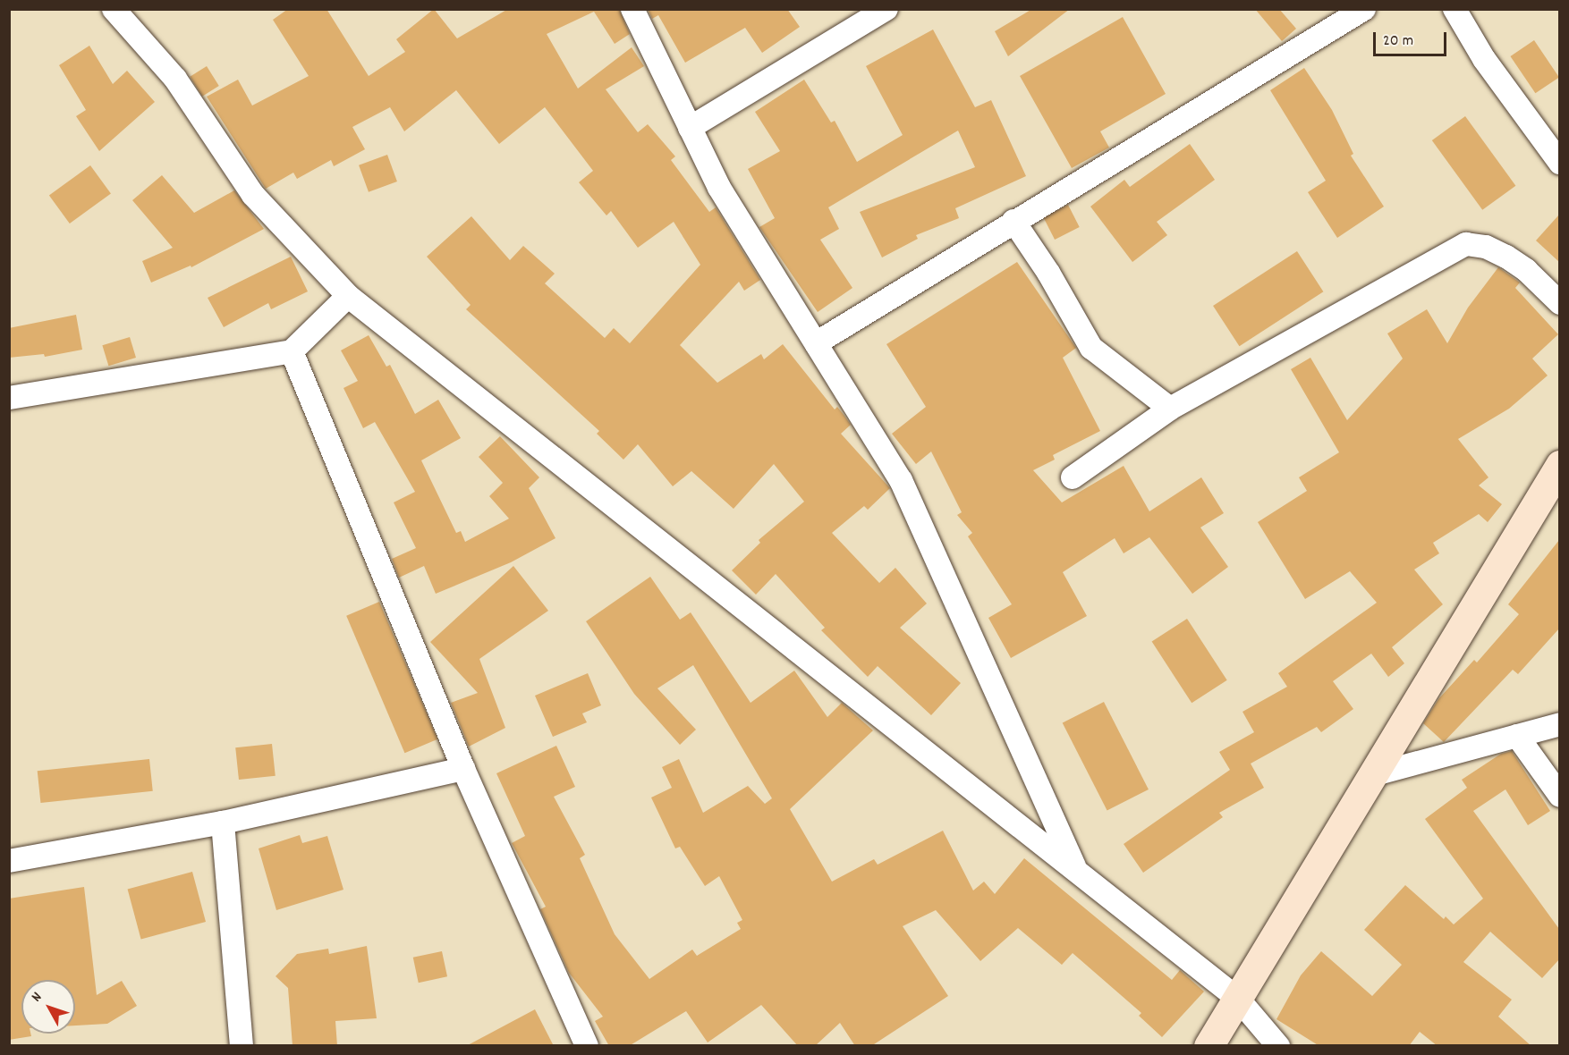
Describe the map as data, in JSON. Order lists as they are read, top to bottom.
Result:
{
  "scale_bar": "20 m",
  "north": "top left"
}
